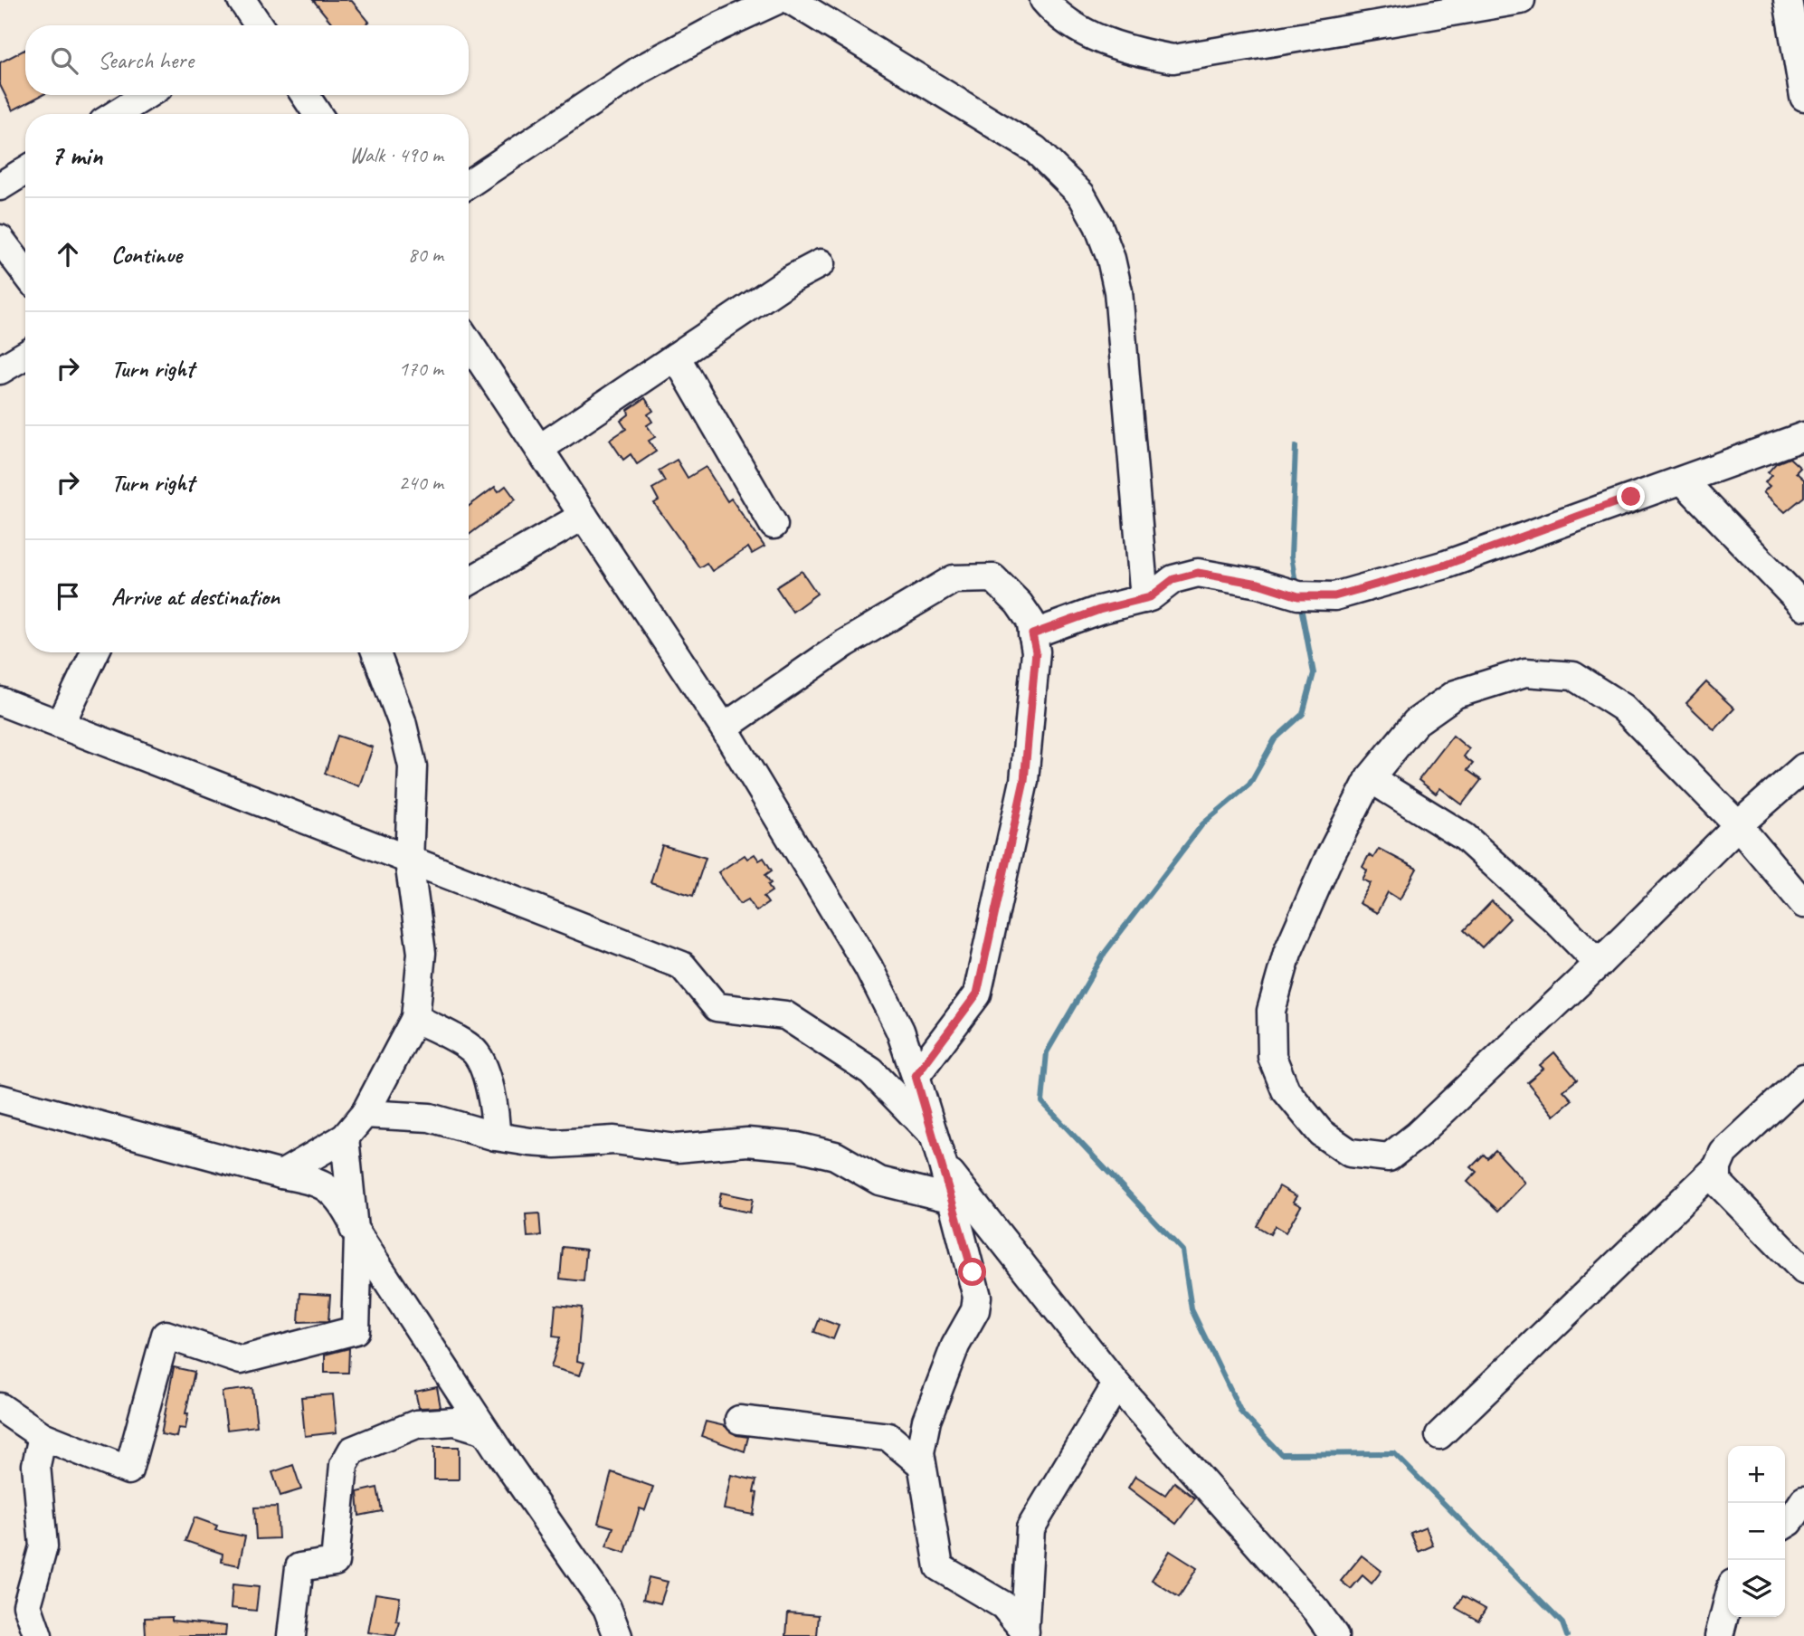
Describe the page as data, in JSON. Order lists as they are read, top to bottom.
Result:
{
  "page": {
    "search": "Search here",
    "heading": ["7 min", "Walk · 490 m"],
    "list": [
      ["Continue", "80 m"],
      ["Turn right", "170 m"],
      ["Turn right", "240 m"],
      "Arrive at destination"
    ],
    "map_buttons": ["+", "−"]
  }
}
